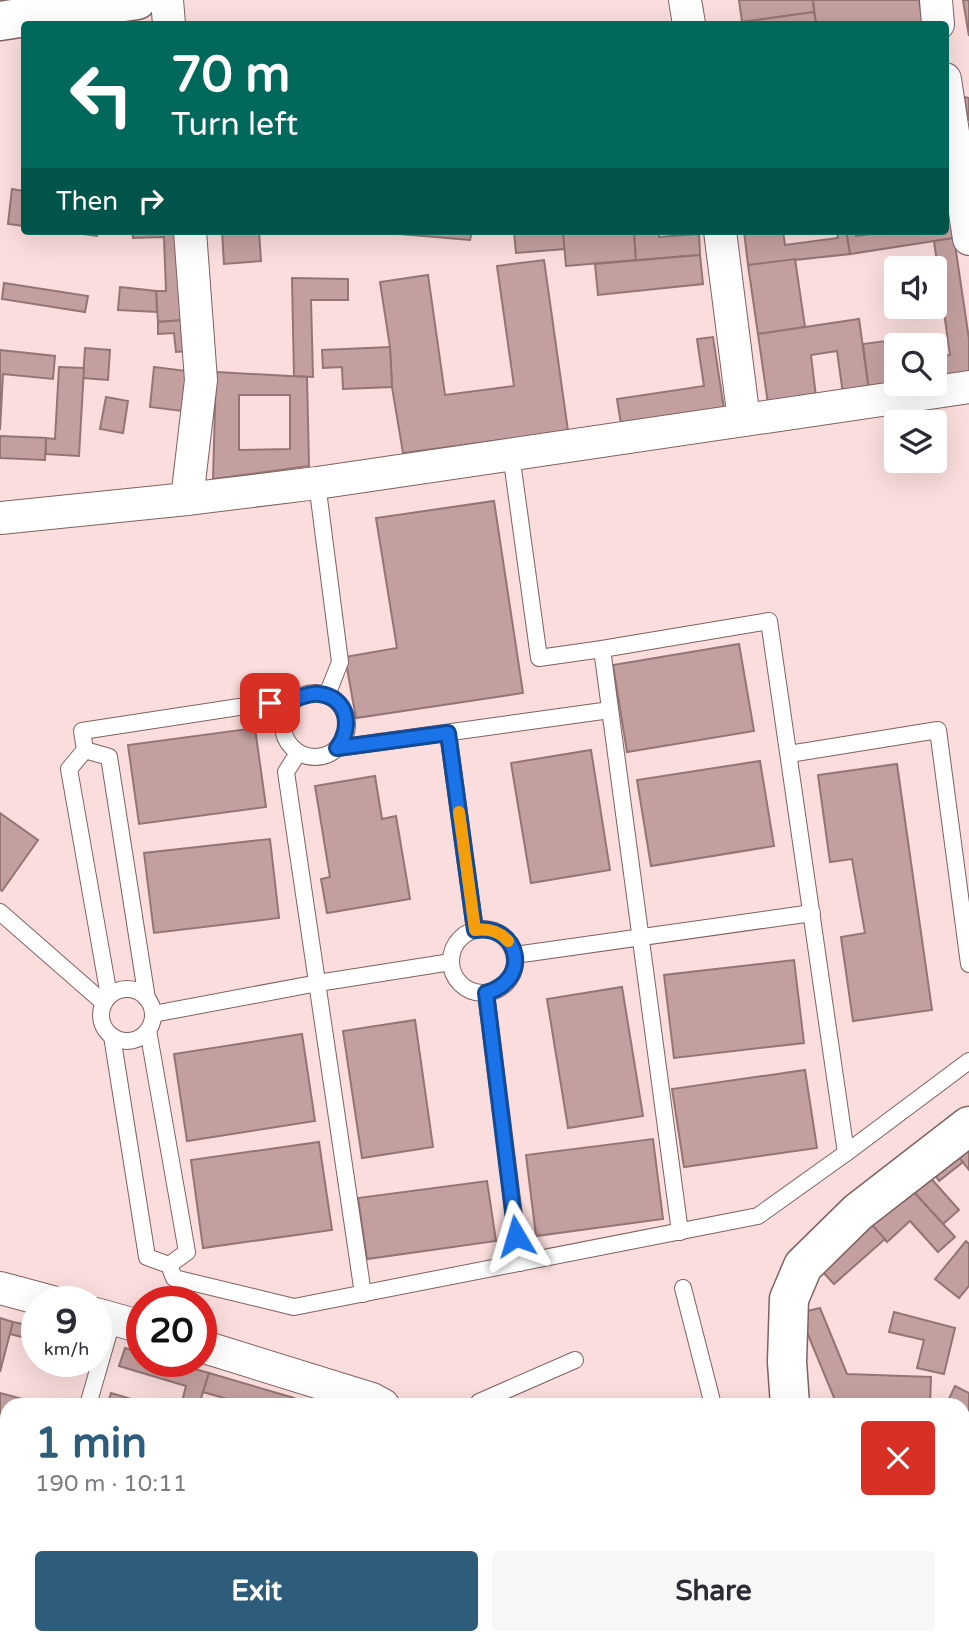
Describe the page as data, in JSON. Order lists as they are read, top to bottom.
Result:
{
  "page": {
    "turn": ["70 m", "Turn left"],
    "then": "Then",
    "speed": "9 km/h",
    "limit": "20",
    "heading": ["1 min", "190 m · 10:11"],
    "buttons": ["Exit", "Share"]
  }
}
